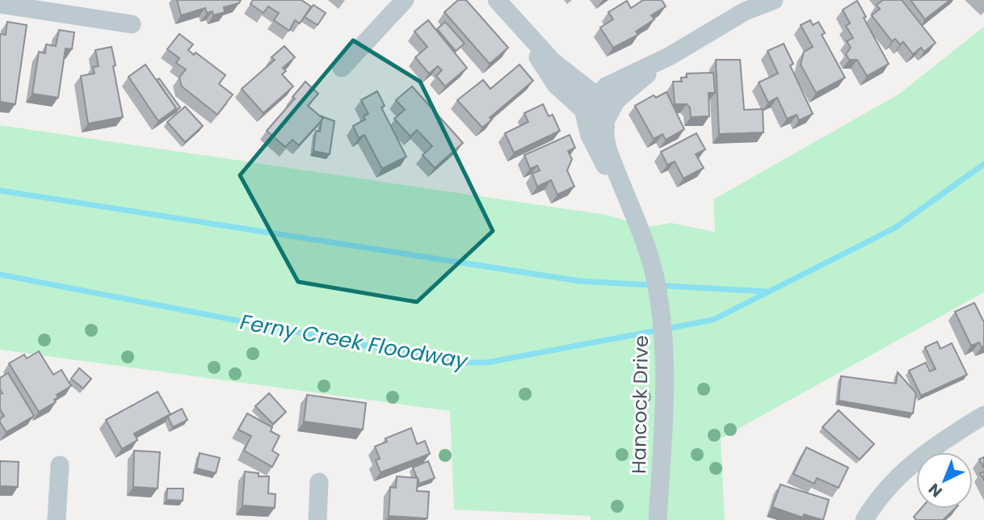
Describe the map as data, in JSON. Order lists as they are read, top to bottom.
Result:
{
  "streets": {
    "street": ["Hancock Drive"]
  },
  "water": ["Ferny Creek Floodway"],
  "north": "bottom left"
}
